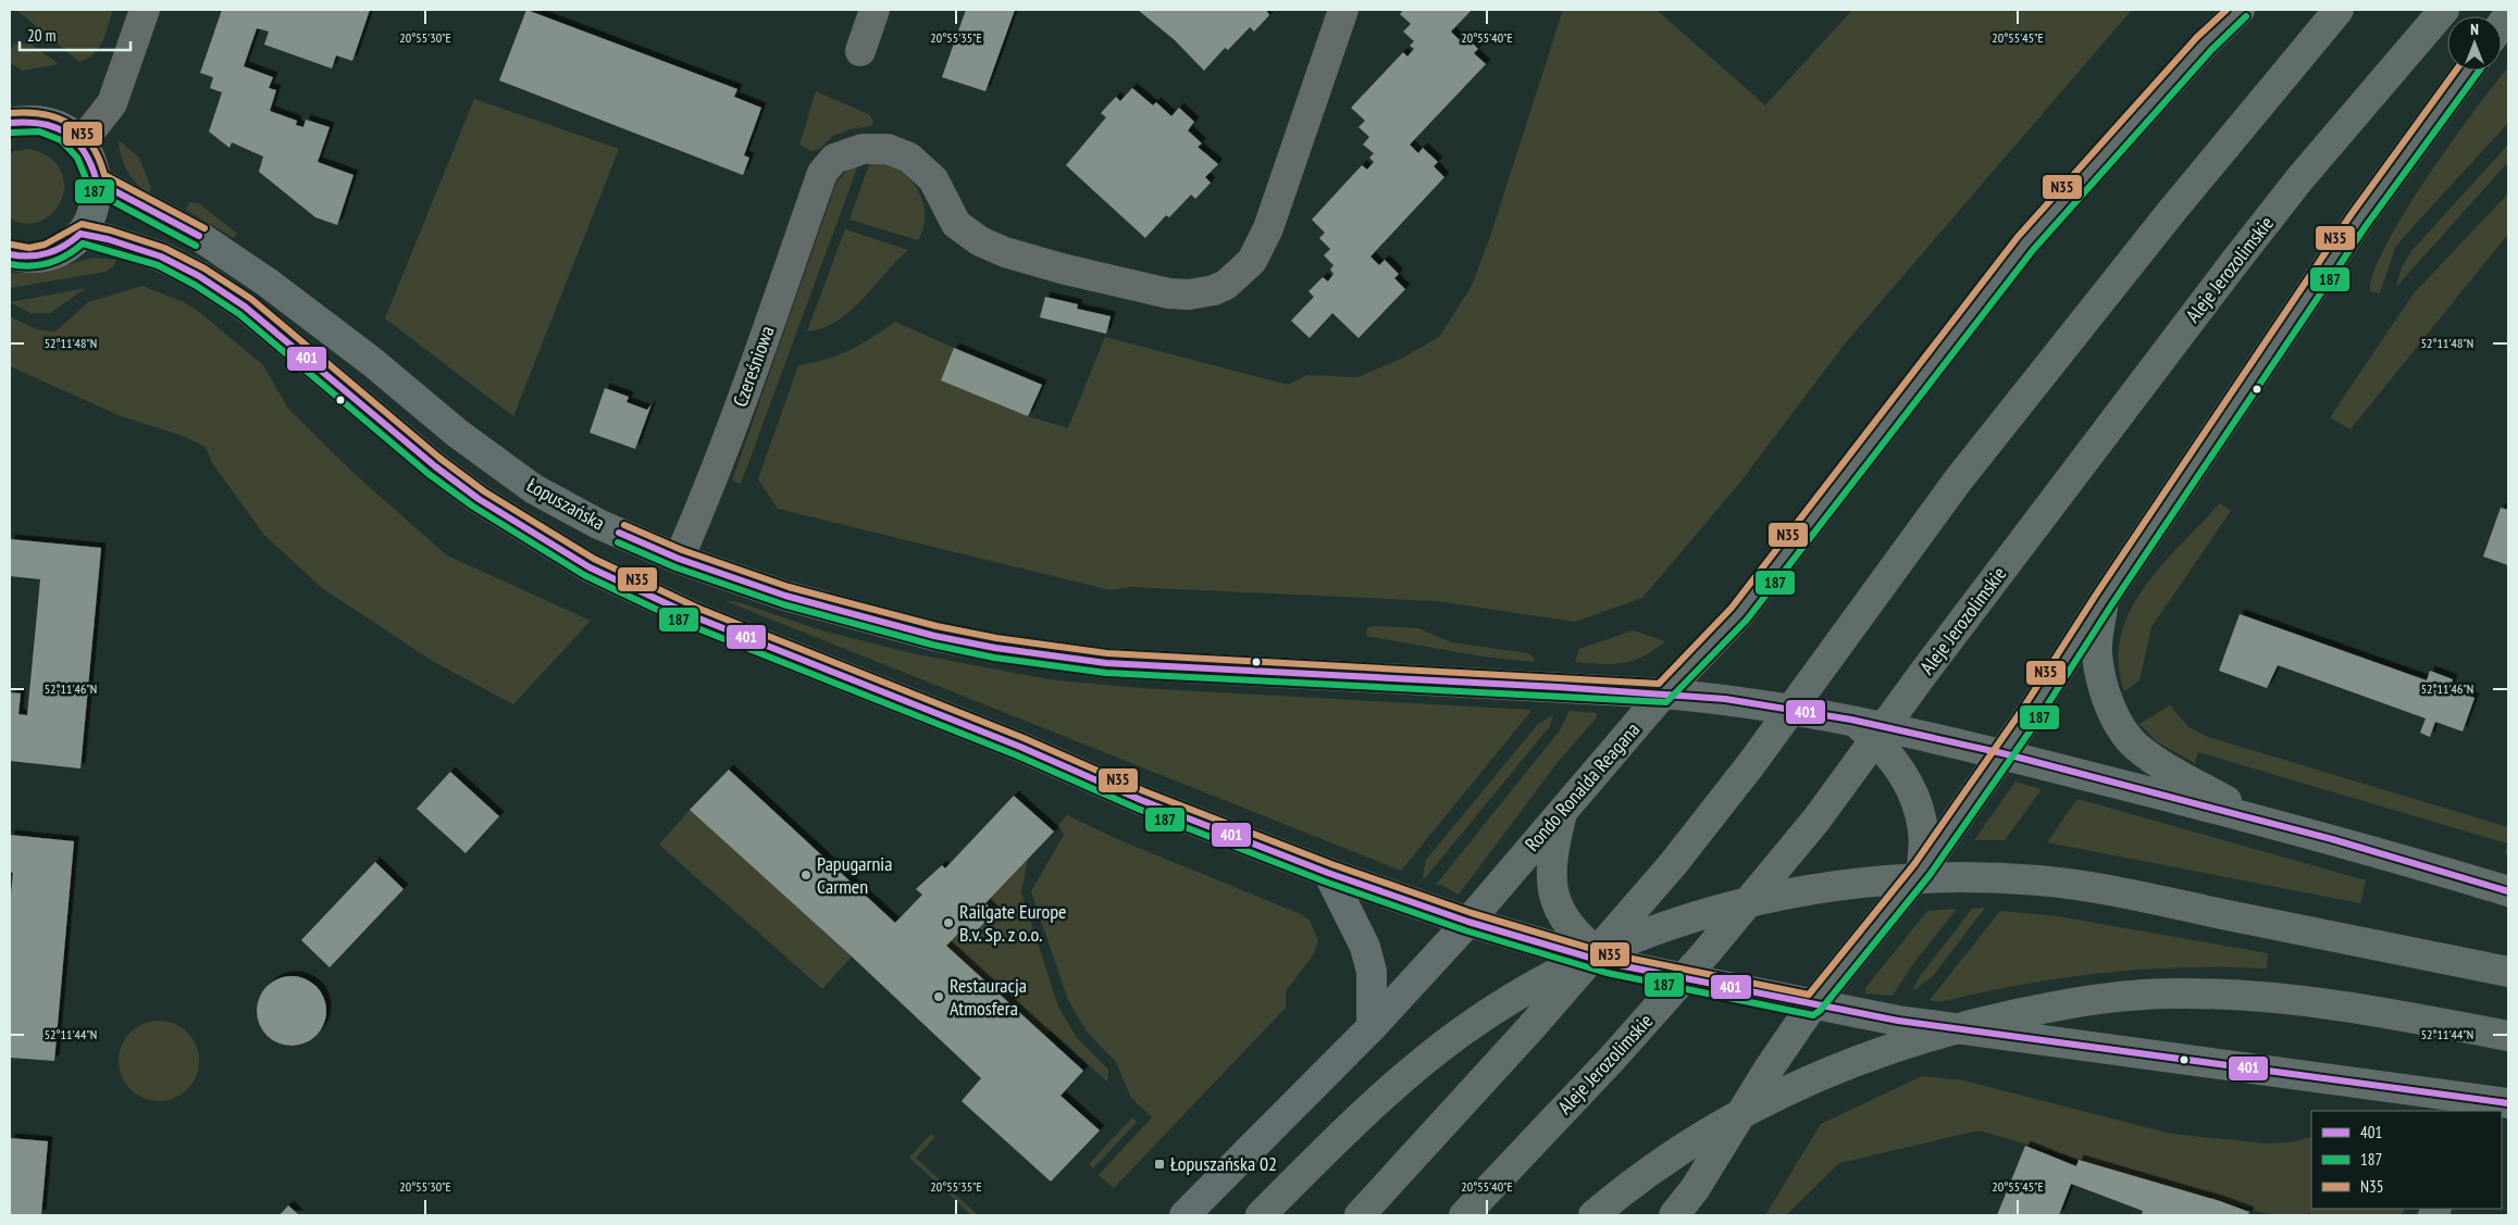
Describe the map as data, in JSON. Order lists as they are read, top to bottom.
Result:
{
  "streets": {
    "main road": ["Aleje Jerozolimskie", "Łopuszańska", "Rondo Ronalda Reagana"],
    "street": ["Czereśniowa"]
  },
  "crossings": [
    ["Czereśniowa", "Łopuszańska"],
    ["Łopuszańska", "Rondo Ronalda Reagana"]
  ],
  "places": {
    "other": ["Papugarnia Carmen", "Railgate Europe B.v. Sp. z o.o.", "Restauracja Atmosfera"],
    "transit": ["Łopuszańska 02"]
  },
  "lines": ["transit line N35", "transit line 187", "transit line 401"],
  "legend": ["401", "187", "N35"],
  "scale_bar": "20 m",
  "north": "top",
  "coordinates": [
    "20°55'30\"E",
    "20°55'35\"E",
    "20°55'40\"E",
    "20°55'45\"E",
    "52°11'48\"N",
    "52°11'46\"N",
    "52°11'44\"N"
  ]
}
